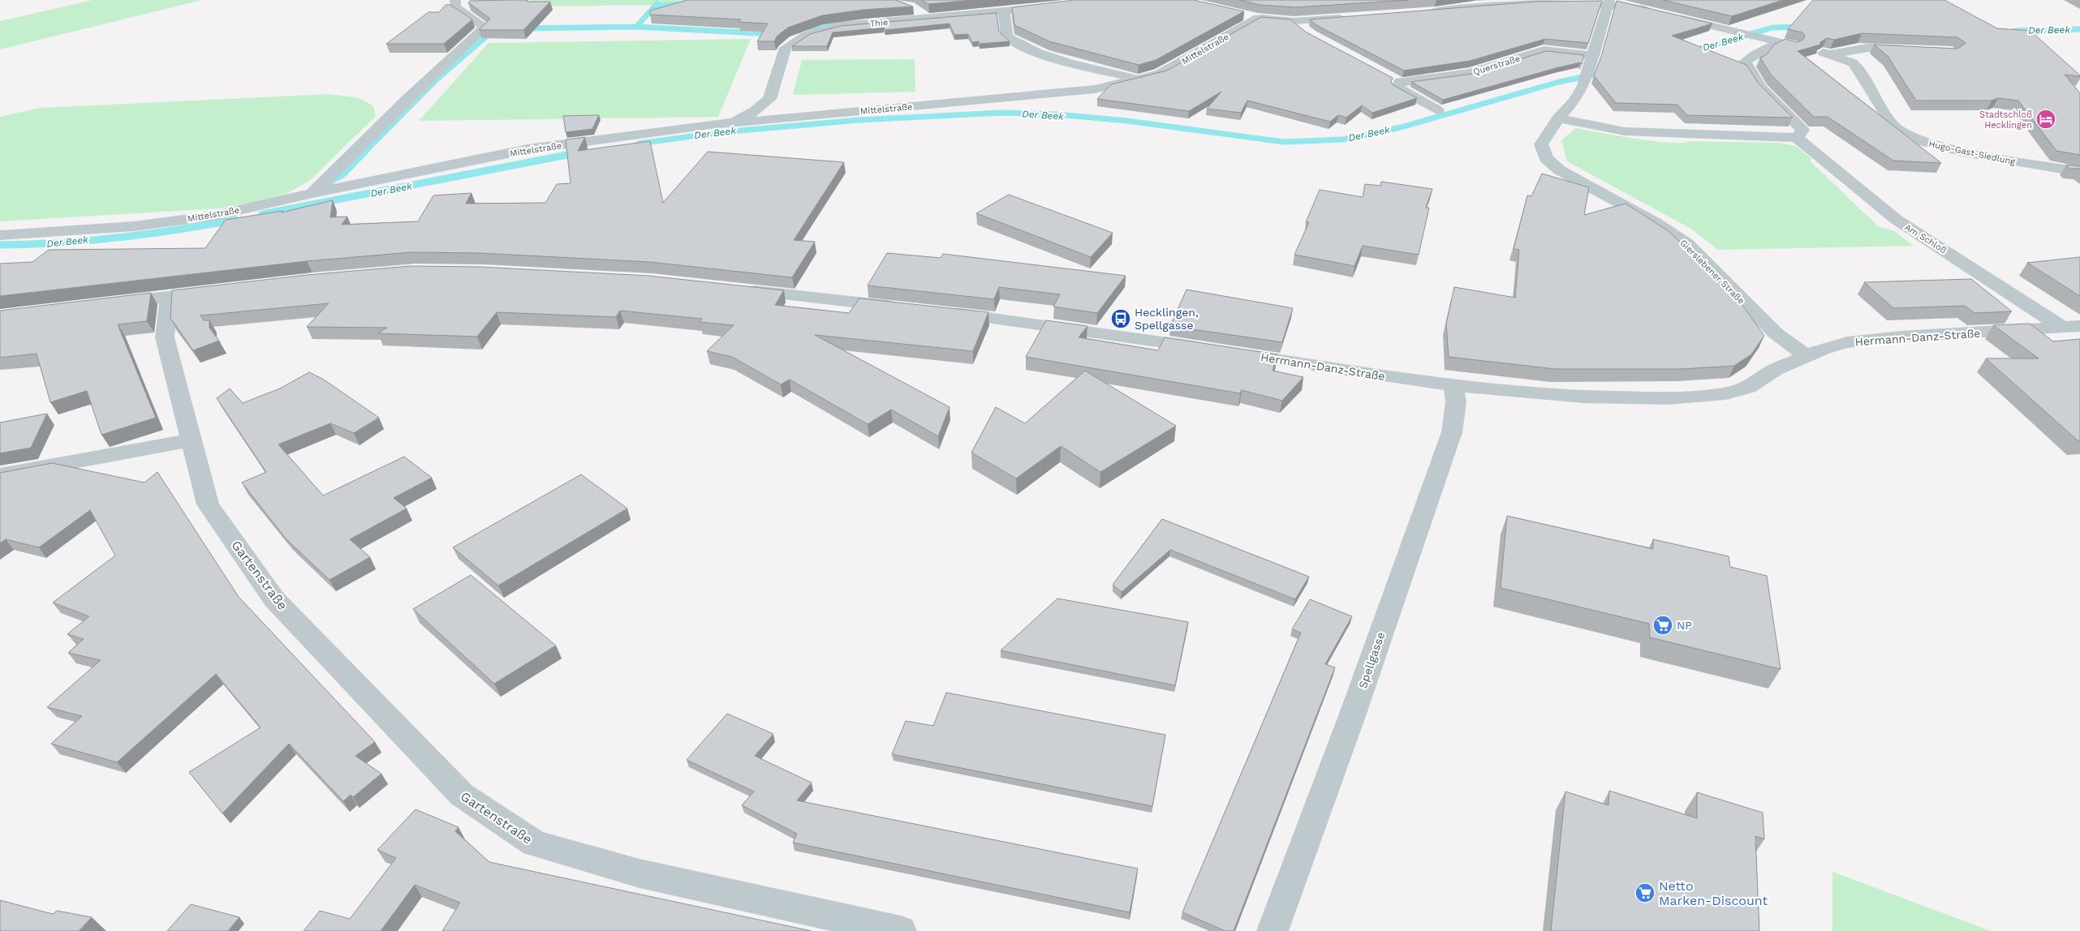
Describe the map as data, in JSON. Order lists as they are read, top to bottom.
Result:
{
  "streets": {
    "street": [
      "Thie",
      "Mittelstraße",
      "Querstraße",
      "Hugo-Gast-Siedlung",
      "Am Schloß",
      "Gierslebener Straße",
      "Hermann-Danz-Straße",
      "Gartenstraße",
      "Spellgasse"
    ]
  },
  "crossings": [
    ["Thie", "Mittelstraße"],
    ["Querstraße", "Gierslebener Straße"],
    ["Am Schloß", "Hermann-Danz-Straße"],
    ["Gierslebener Straße", "Hermann-Danz-Straße"],
    ["Hermann-Danz-Straße", "Spellgasse"]
  ],
  "water": ["Der Beek"],
  "places": {
    "hotel": ["Stadtschloß Hecklingen"],
    "bus stop": ["Hecklingen, Spellgasse"],
    "supermarket": ["NP", "Netto Marken-Discount"]
  }
}
